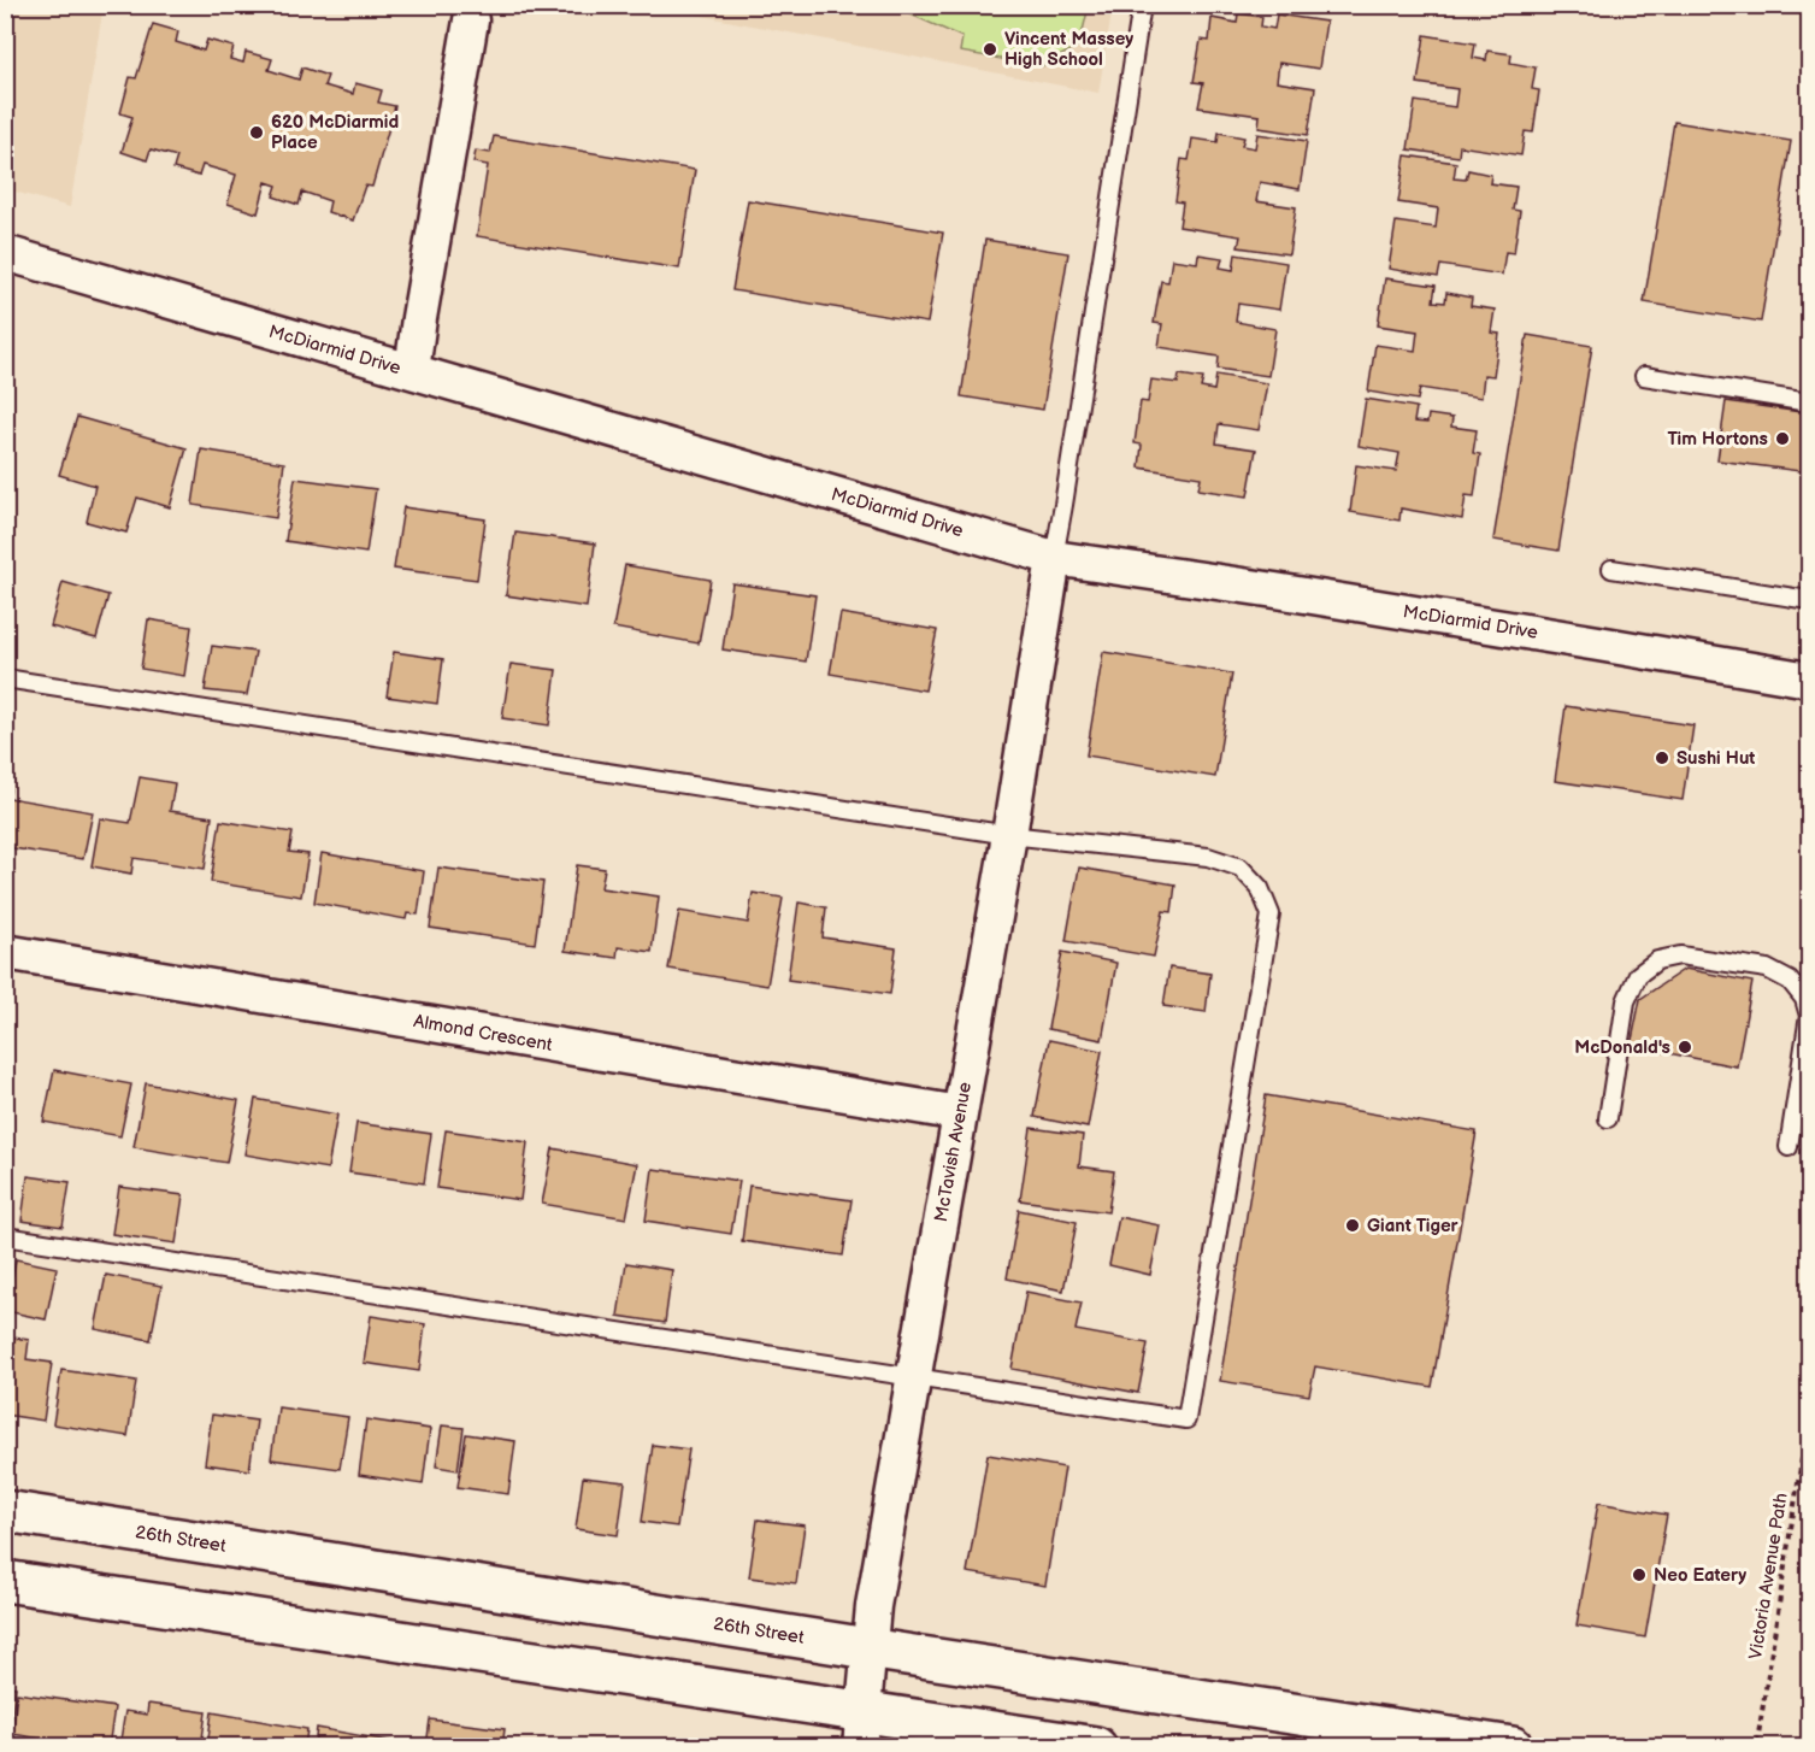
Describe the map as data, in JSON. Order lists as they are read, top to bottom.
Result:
{
  "streets": {
    "street": [
      "McDiarmid Drive",
      "Almond Crescent",
      "McTavish Avenue",
      "26th Street"
    ],
    "path": ["Victoria Avenue Path"]
  },
  "crossings": [
    ["McDiarmid Drive", "McTavish Avenue"],
    ["Almond Crescent", "McTavish Avenue"],
    ["McTavish Avenue", "26th Street"]
  ],
  "places": [
    "Vincent Massey High School",
    "620 McDiarmid Place",
    "Tim Hortons",
    "Sushi Hut",
    "McDonald's",
    "Giant Tiger",
    "Neo Eatery"
  ]
}
